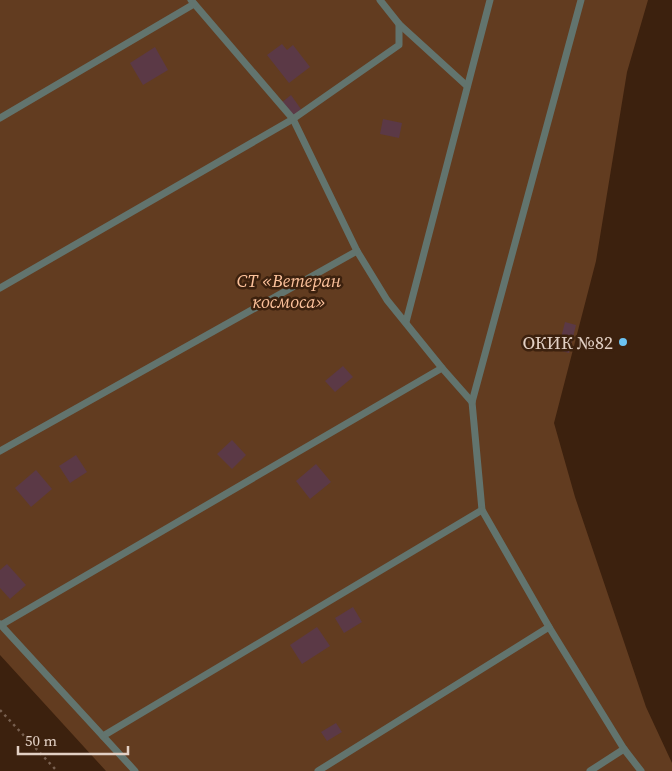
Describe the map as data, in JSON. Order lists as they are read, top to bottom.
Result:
{
  "parks": ["СТ «Ветеран космоса»"],
  "places": ["ОКИК №82"],
  "scale_bar": "50 m"
}
